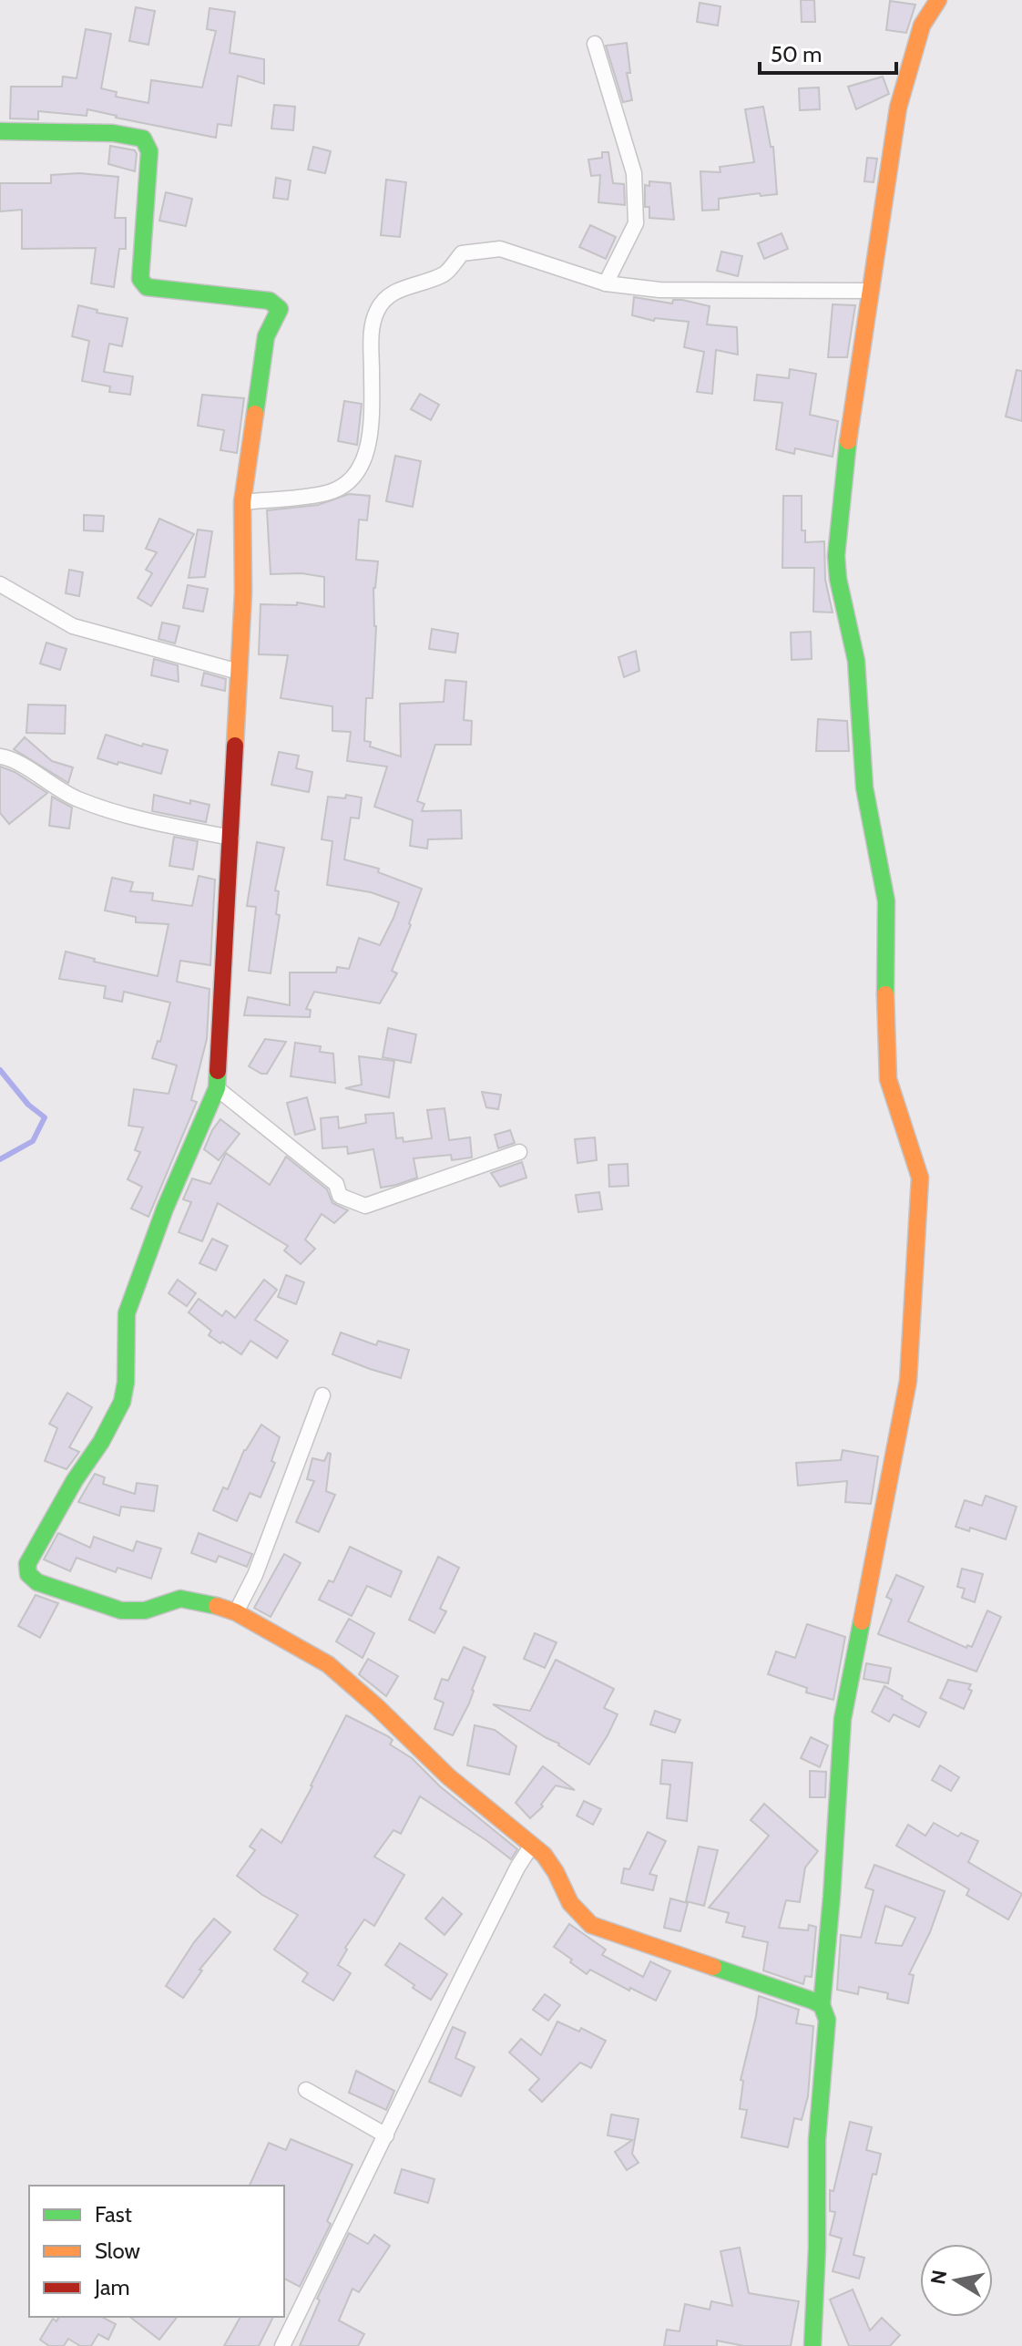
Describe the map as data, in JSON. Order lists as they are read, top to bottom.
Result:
{
  "legend": ["Fast", "Slow", "Jam"],
  "scale_bar": "50 m",
  "north": "left"
}
